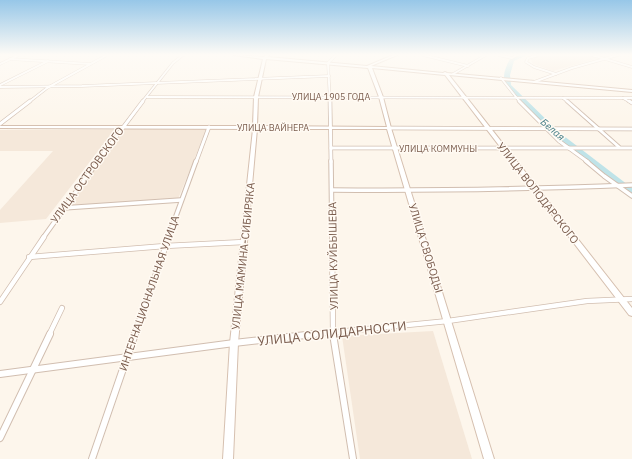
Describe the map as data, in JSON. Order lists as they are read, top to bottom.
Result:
{
  "streets": {
    "main road": [
      "УЛИЦА ВАЙНЕРА",
      "УЛИЦА ВОЛОДАРСКОГО",
      "УЛИЦА СВОБОДЫ",
      "УЛИЦА МАМИНА-СИБИРЯКА"
    ],
    "street": [
      "УЛИЦА 1905 ГОДА",
      "УЛИЦА КОММУНЫ",
      "УЛИЦА ОСТРОВСКОГО",
      "УЛИЦА КУЙБЫШЕВА",
      "ИНТЕРНАЦИОНАЛЬНАЯ УЛИЦА",
      "УЛИЦА СОЛИДАРНОСТИ"
    ]
  },
  "crossings": [
    ["УЛИЦА 1905 ГОДА", "УЛИЦА ОСТРОВСКОГО"],
    ["УЛИЦА 1905 ГОДА", "УЛИЦА ВОЛОДАРСКОГО"],
    ["УЛИЦА 1905 ГОДА", "УЛИЦА СВОБОДЫ"],
    ["УЛИЦА 1905 ГОДА", "УЛИЦА МАМИНА-СИБИРЯКА"],
    ["УЛИЦА 1905 ГОДА", "УЛИЦА КУЙБЫШЕВА"],
    ["УЛИЦА ВАЙНЕРА", "УЛИЦА ОСТРОВСКОГО"],
    ["УЛИЦА ВАЙНЕРА", "УЛИЦА ВОЛОДАРСКОГО"],
    ["УЛИЦА ВАЙНЕРА", "УЛИЦА СВОБОДЫ"],
    ["УЛИЦА ВАЙНЕРА", "УЛИЦА МАМИНА-СИБИРЯКА"],
    ["УЛИЦА ВАЙНЕРА", "УЛИЦА КУЙБЫШЕВА"],
    ["УЛИЦА ВАЙНЕРА", "ИНТЕРНАЦИОНАЛЬНАЯ УЛИЦА"],
    ["УЛИЦА КОММУНЫ", "УЛИЦА ВОЛОДАРСКОГО"],
    ["УЛИЦА КОММУНЫ", "УЛИЦА СВОБОДЫ"],
    ["УЛИЦА КОММУНЫ", "УЛИЦА КУЙБЫШЕВА"],
    ["УЛИЦА ВОЛОДАРСКОГО", "УЛИЦА СОЛИДАРНОСТИ"],
    ["УЛИЦА СВОБОДЫ", "УЛИЦА СОЛИДАРНОСТИ"],
    ["УЛИЦА МАМИНА-СИБИРЯКА", "УЛИЦА СОЛИДАРНОСТИ"],
    ["УЛИЦА КУЙБЫШЕВА", "УЛИЦА СОЛИДАРНОСТИ"],
    ["ИНТЕРНАЦИОНАЛЬНАЯ УЛИЦА", "УЛИЦА СОЛИДАРНОСТИ"]
  ],
  "water": ["Белая"]
}
